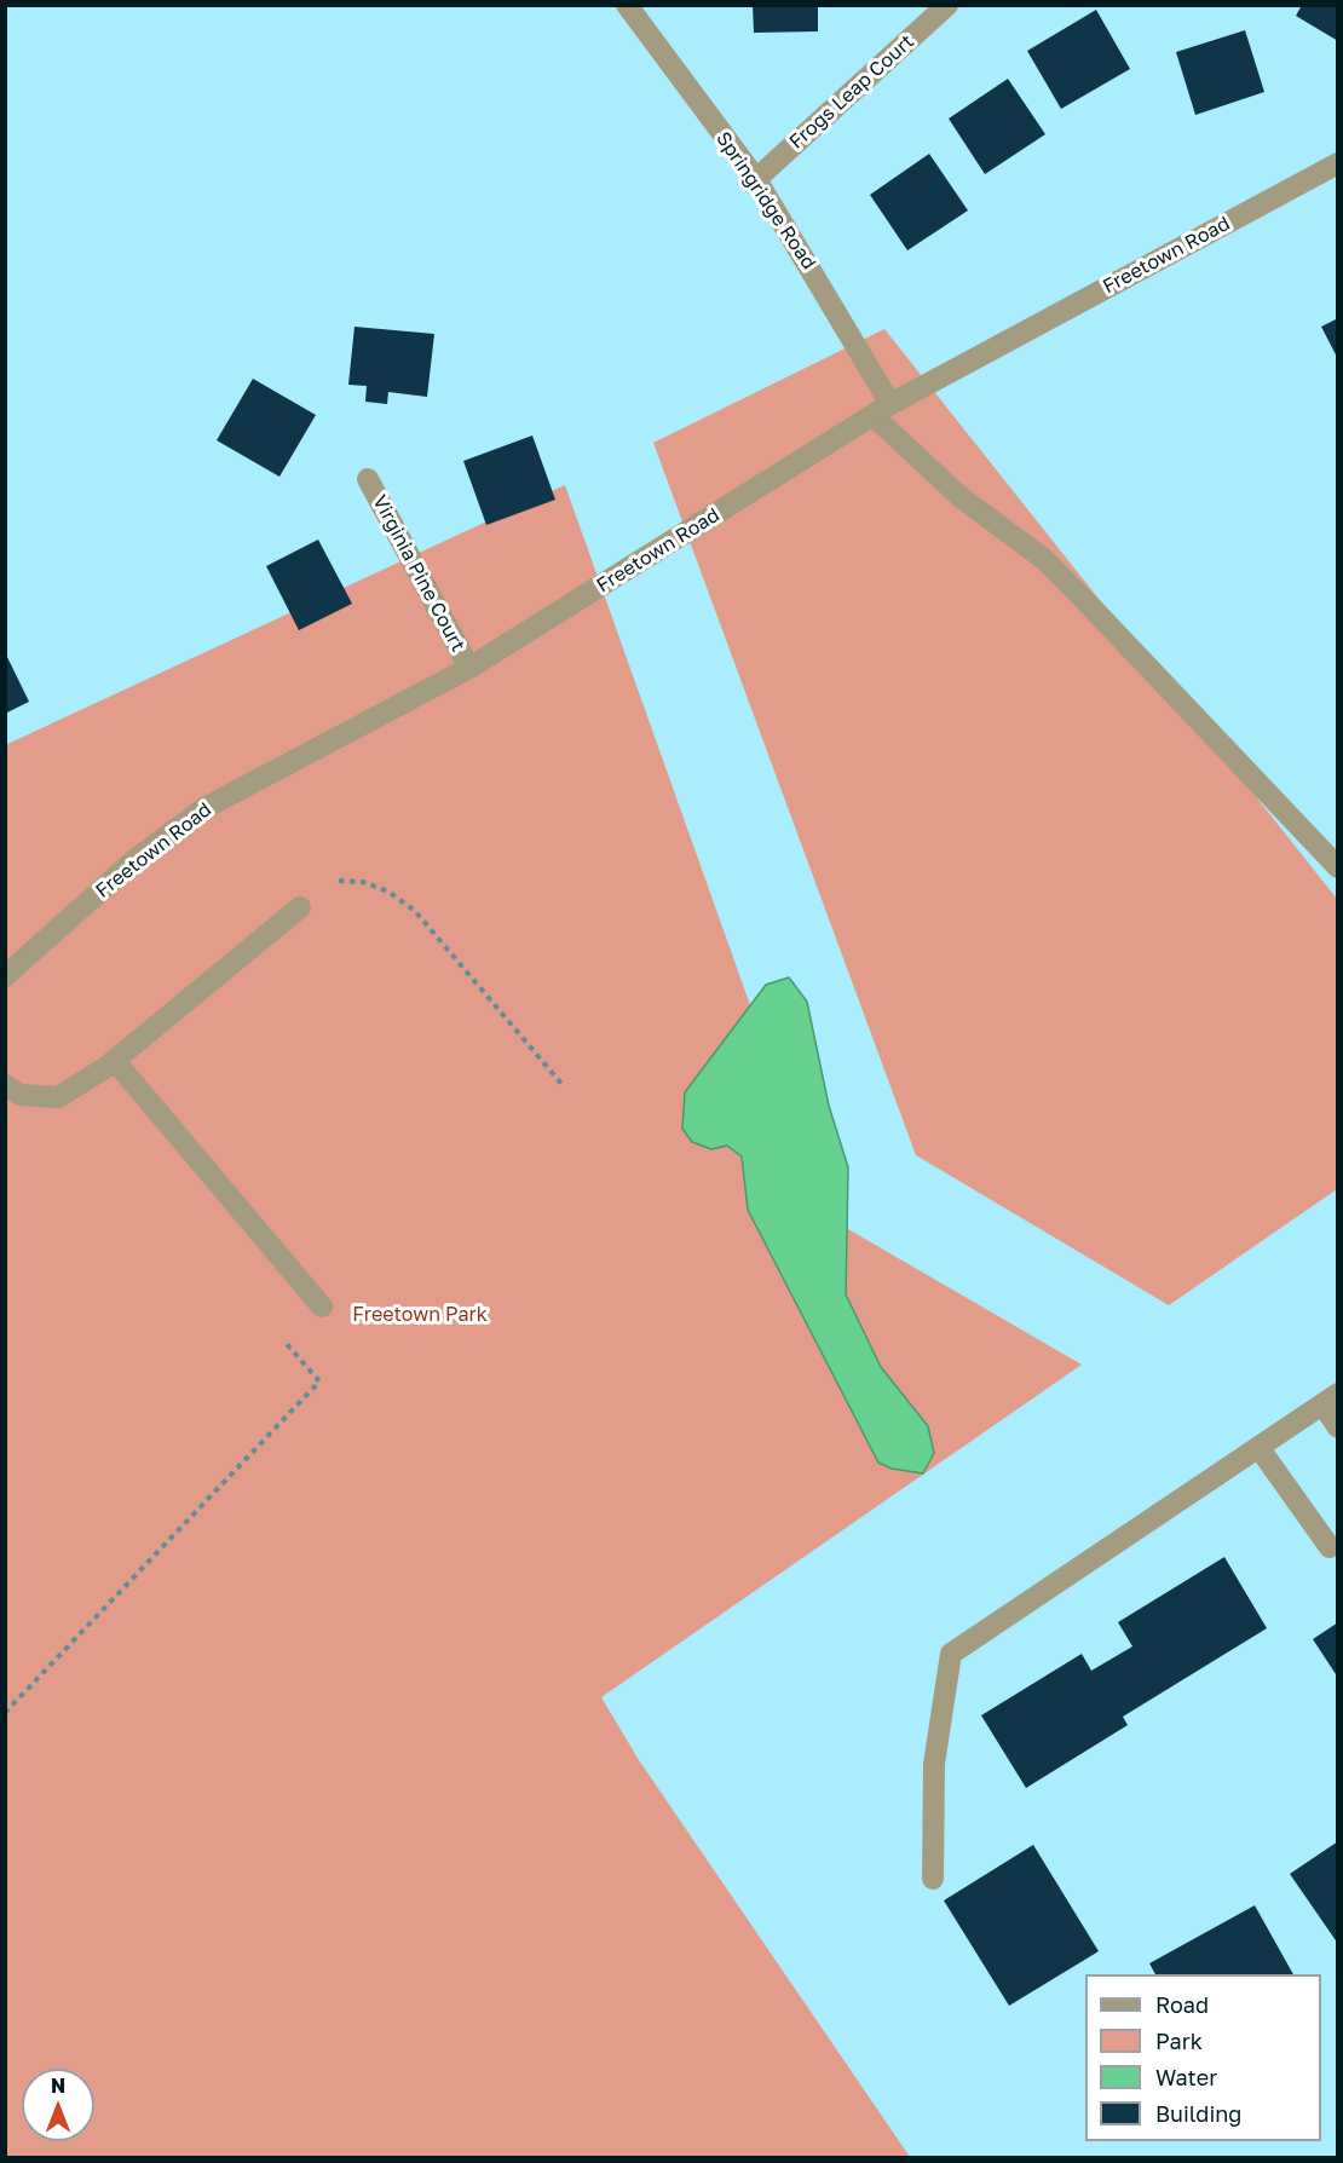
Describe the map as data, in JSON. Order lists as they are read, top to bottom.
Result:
{
  "streets": {
    "street": [
      "Frogs Leap Court",
      "Springridge Road",
      "Freetown Road",
      "Virginia Pine Court"
    ]
  },
  "crossings": [
    ["Frogs Leap Court", "Springridge Road"],
    ["Springridge Road", "Freetown Road"],
    ["Freetown Road", "Virginia Pine Court"]
  ],
  "parks": ["Freetown Park"],
  "legend": [
    "Road",
    "Park",
    "Water",
    "Building"
  ],
  "north": "top"
}
